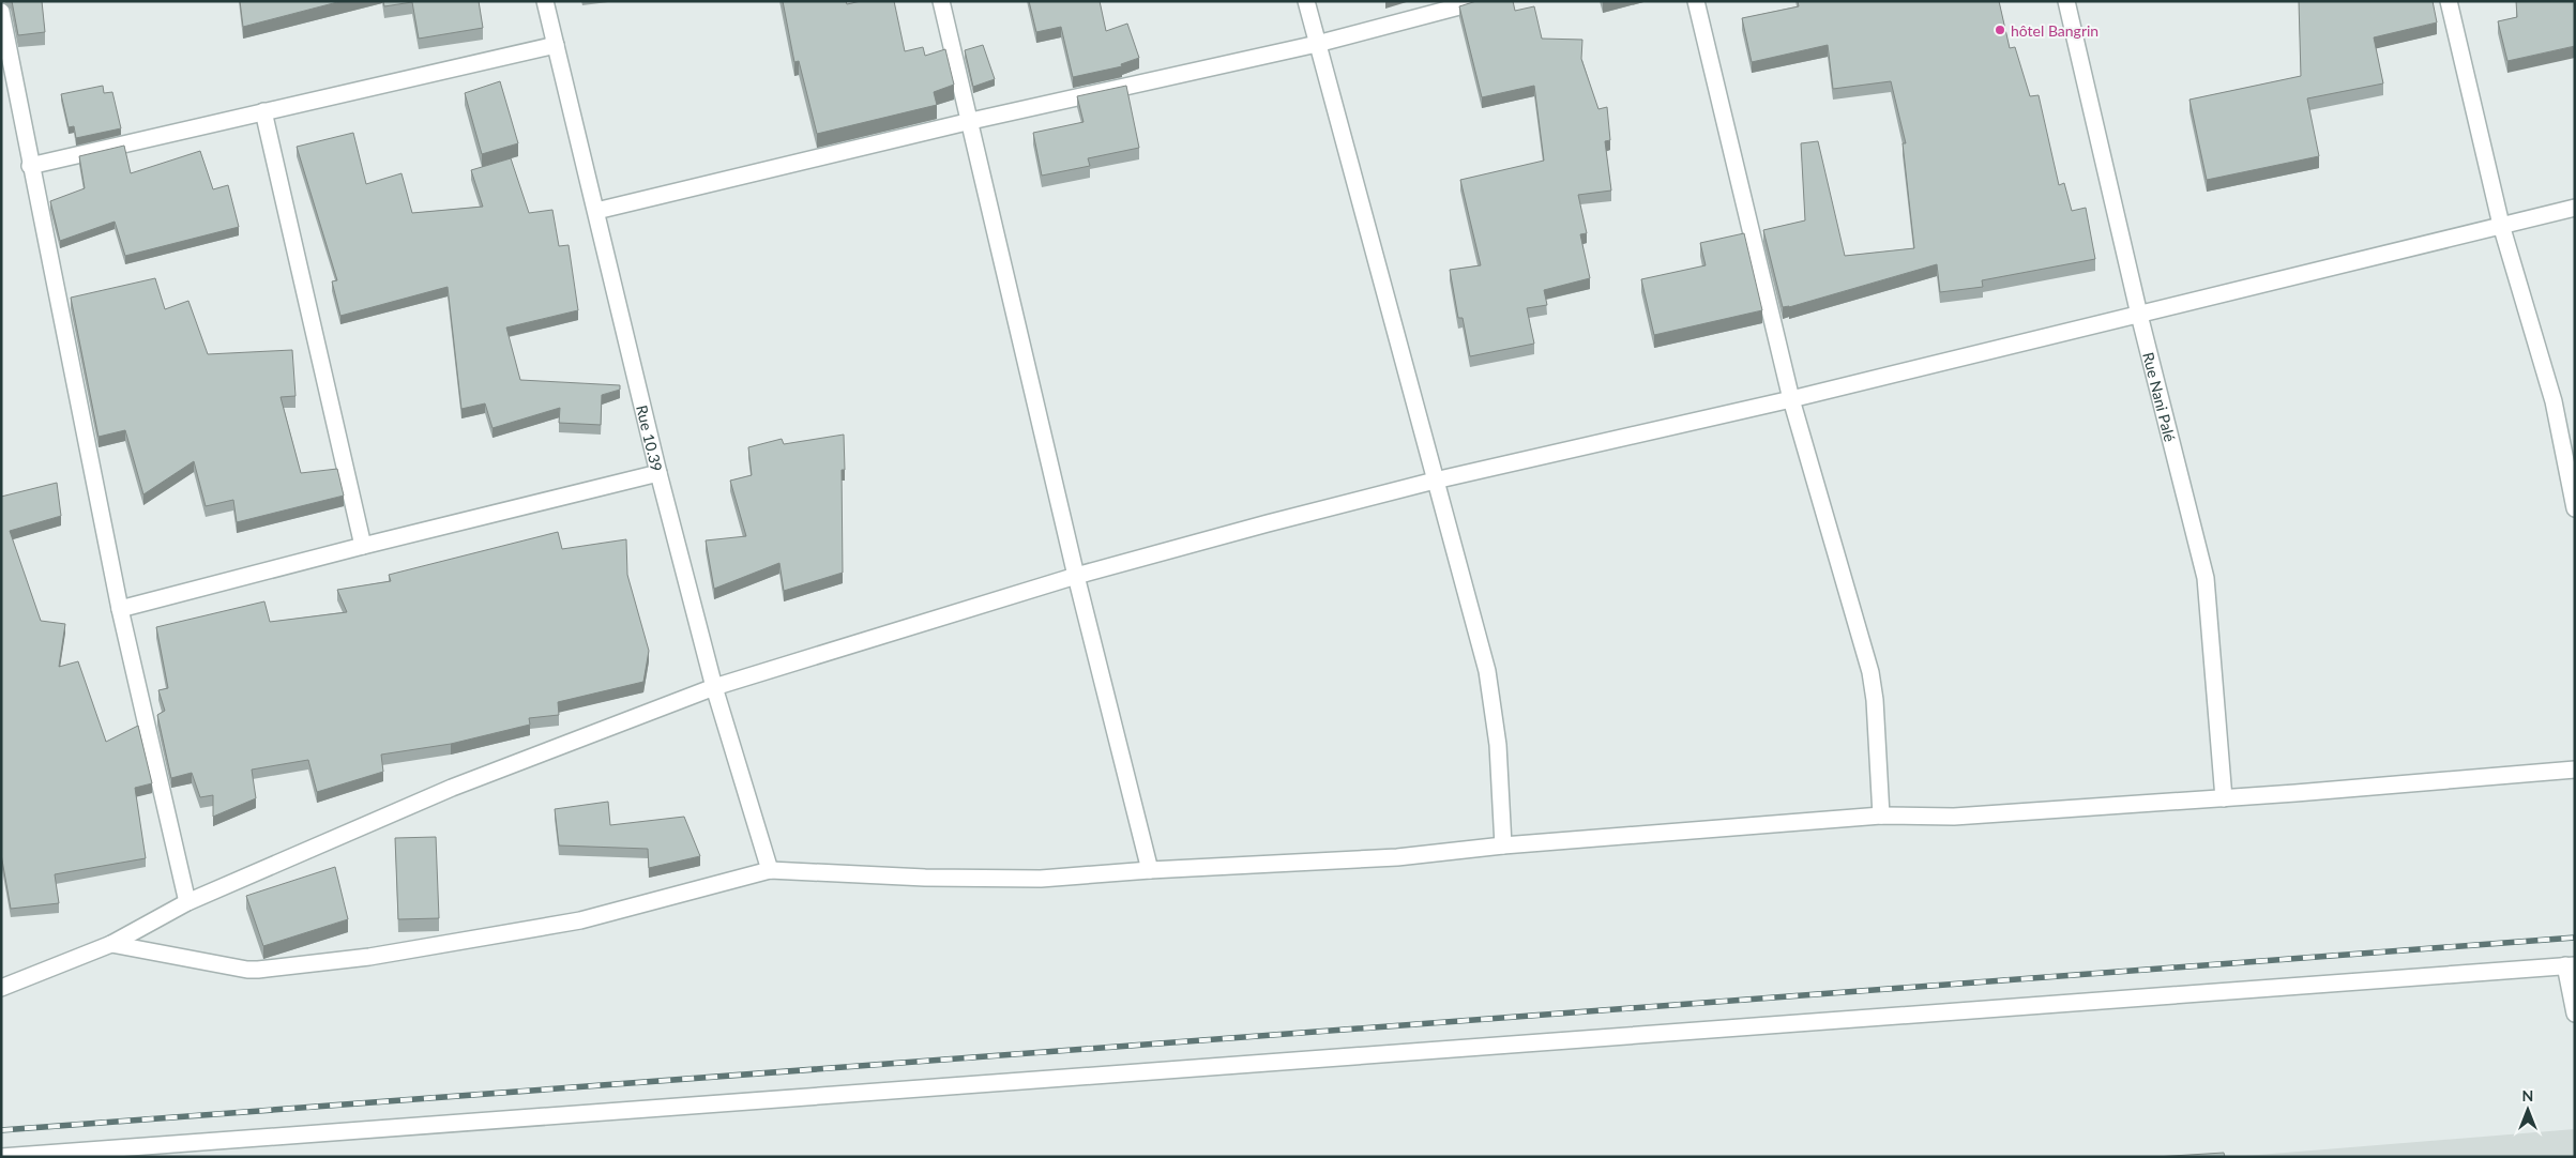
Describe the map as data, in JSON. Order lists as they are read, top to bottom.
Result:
{
  "streets": {
    "street": ["Rue Nani Palé", "Rue 10.39"]
  },
  "places": ["hôtel Bangrin"],
  "north": "top"
}
